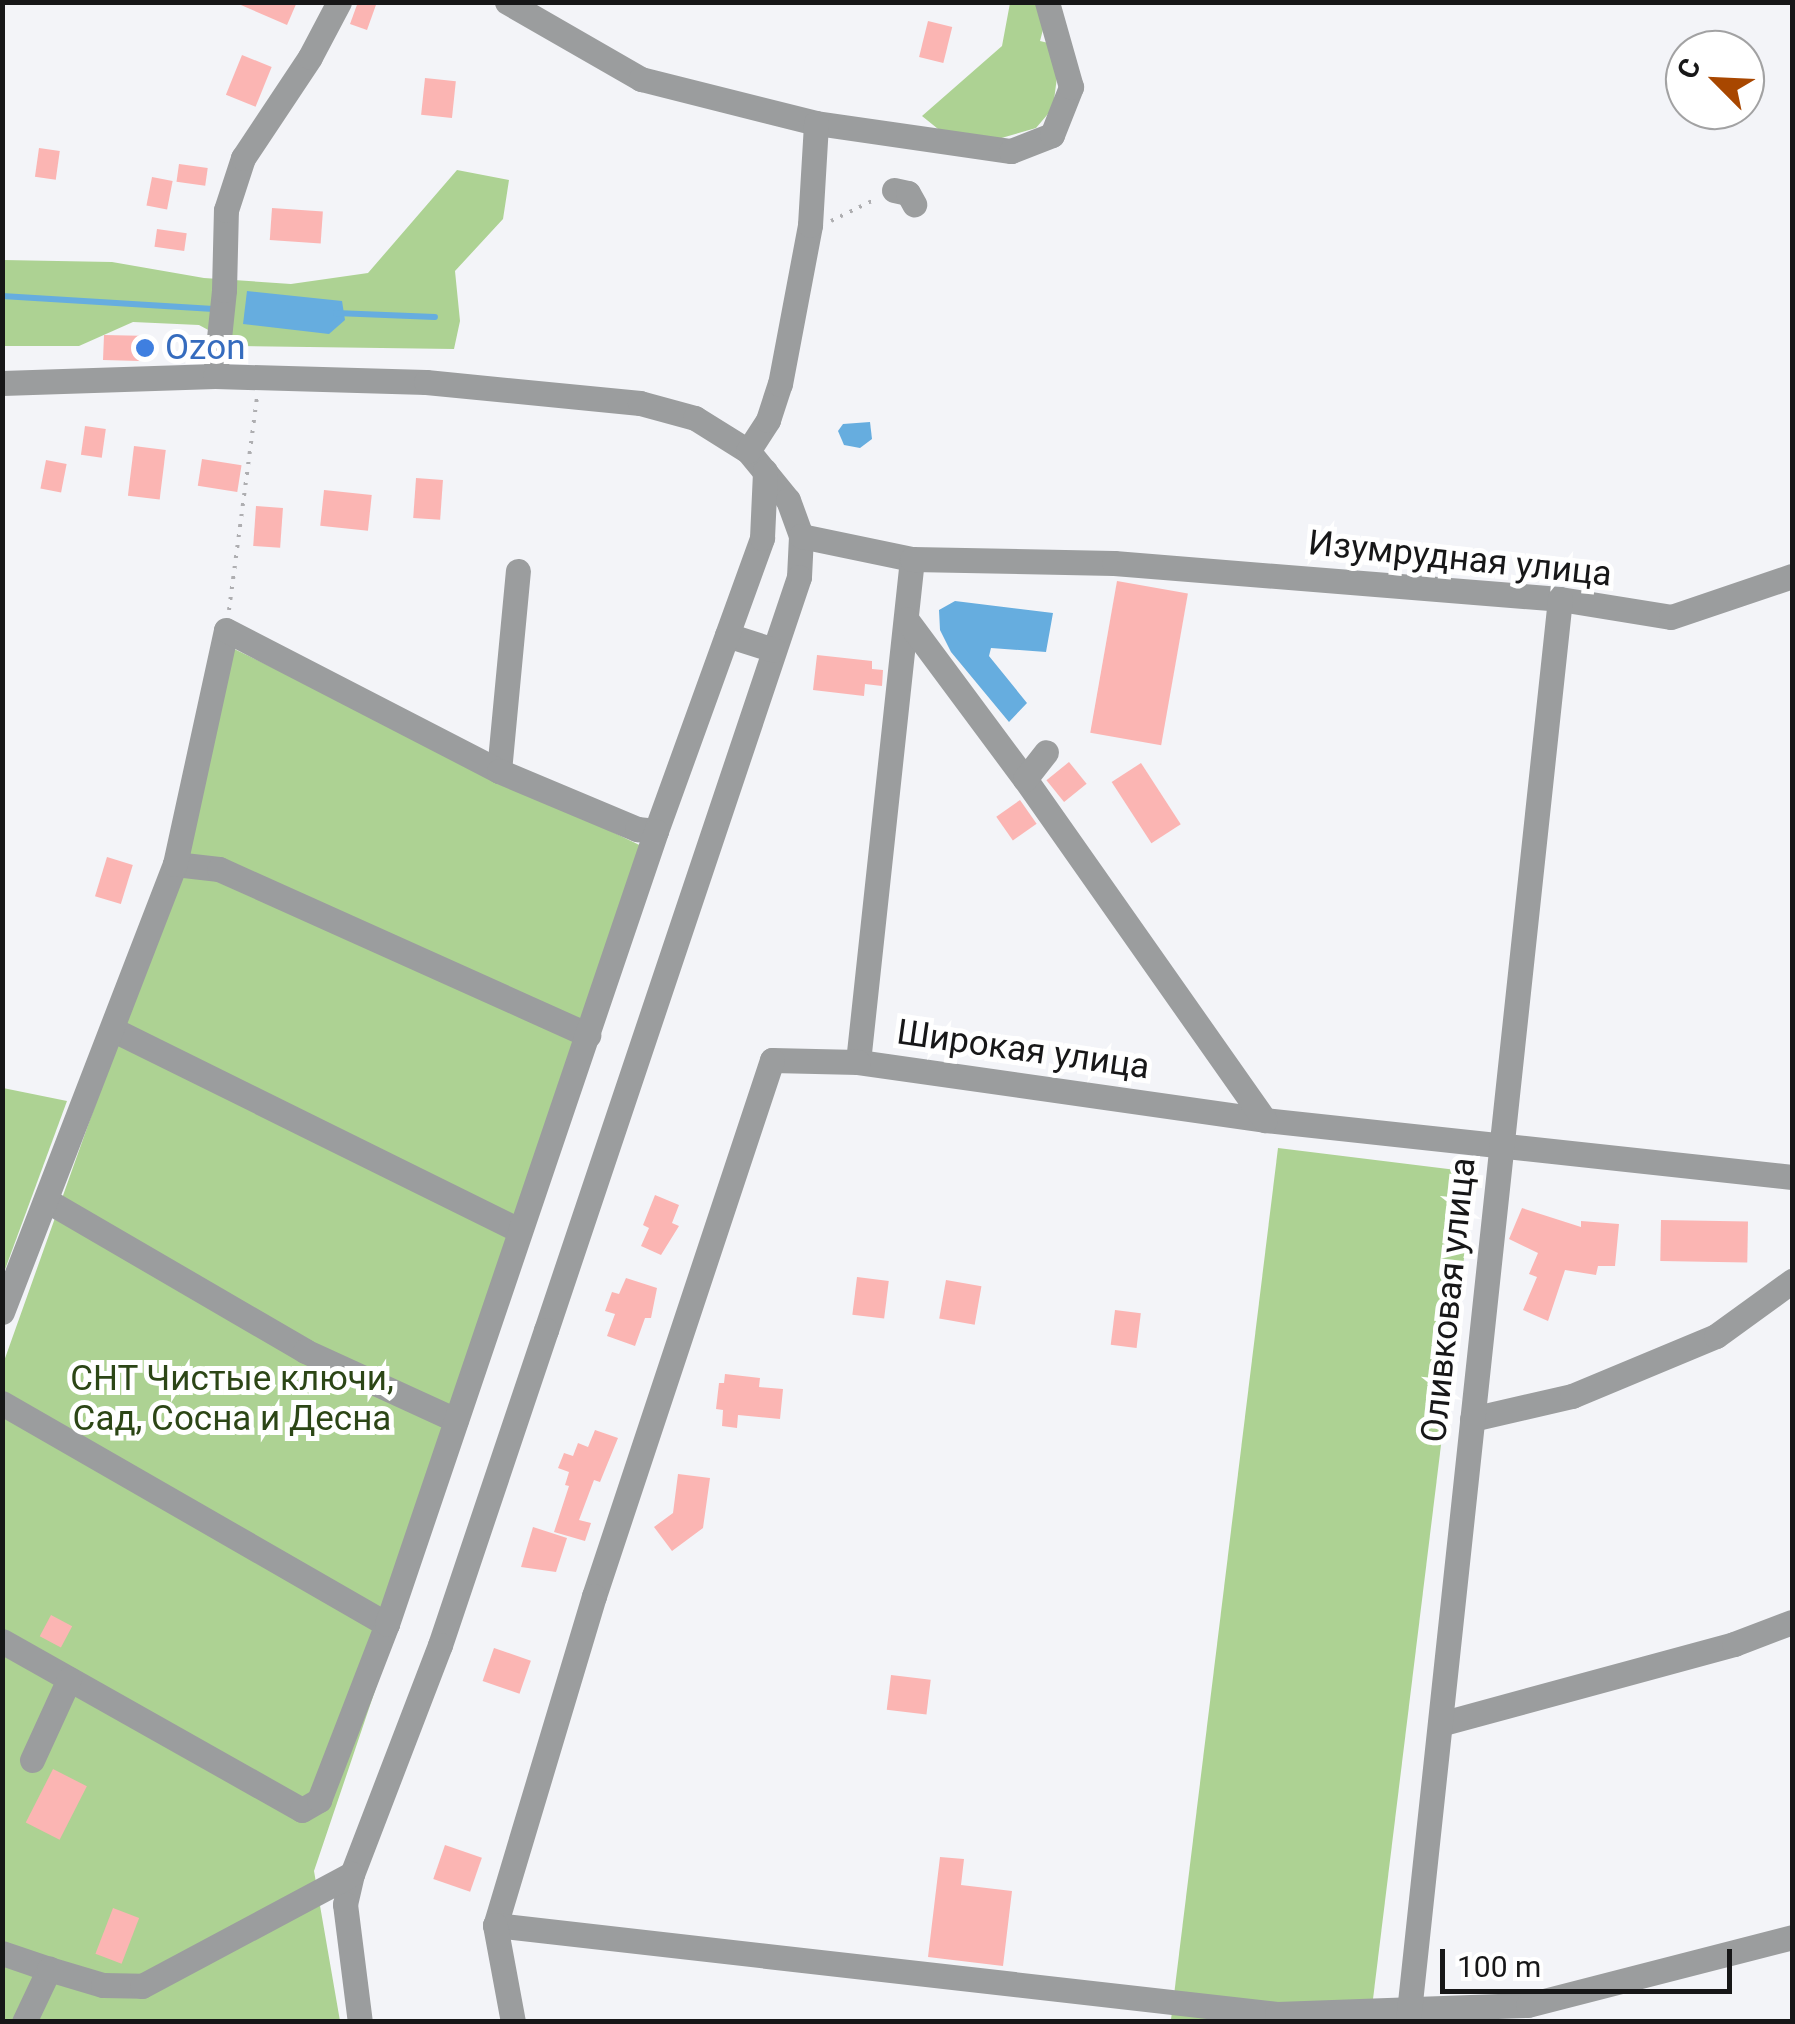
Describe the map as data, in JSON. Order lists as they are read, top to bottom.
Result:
{
  "streets": {
    "street": ["Изумрудная улица", "Широкая улица", "Оливковая улица"]
  },
  "crossings": [
    ["Изумрудная улица", "Широкая улица"],
    ["Изумрудная улица", "Оливковая улица"],
    ["Широкая улица", "Оливковая улица"]
  ],
  "parks": ["СНТ Чистые ключи, Сад, Сосна и Десна"],
  "places": ["Ozon"],
  "scale_bar": "100 m",
  "north": "top left"
}
